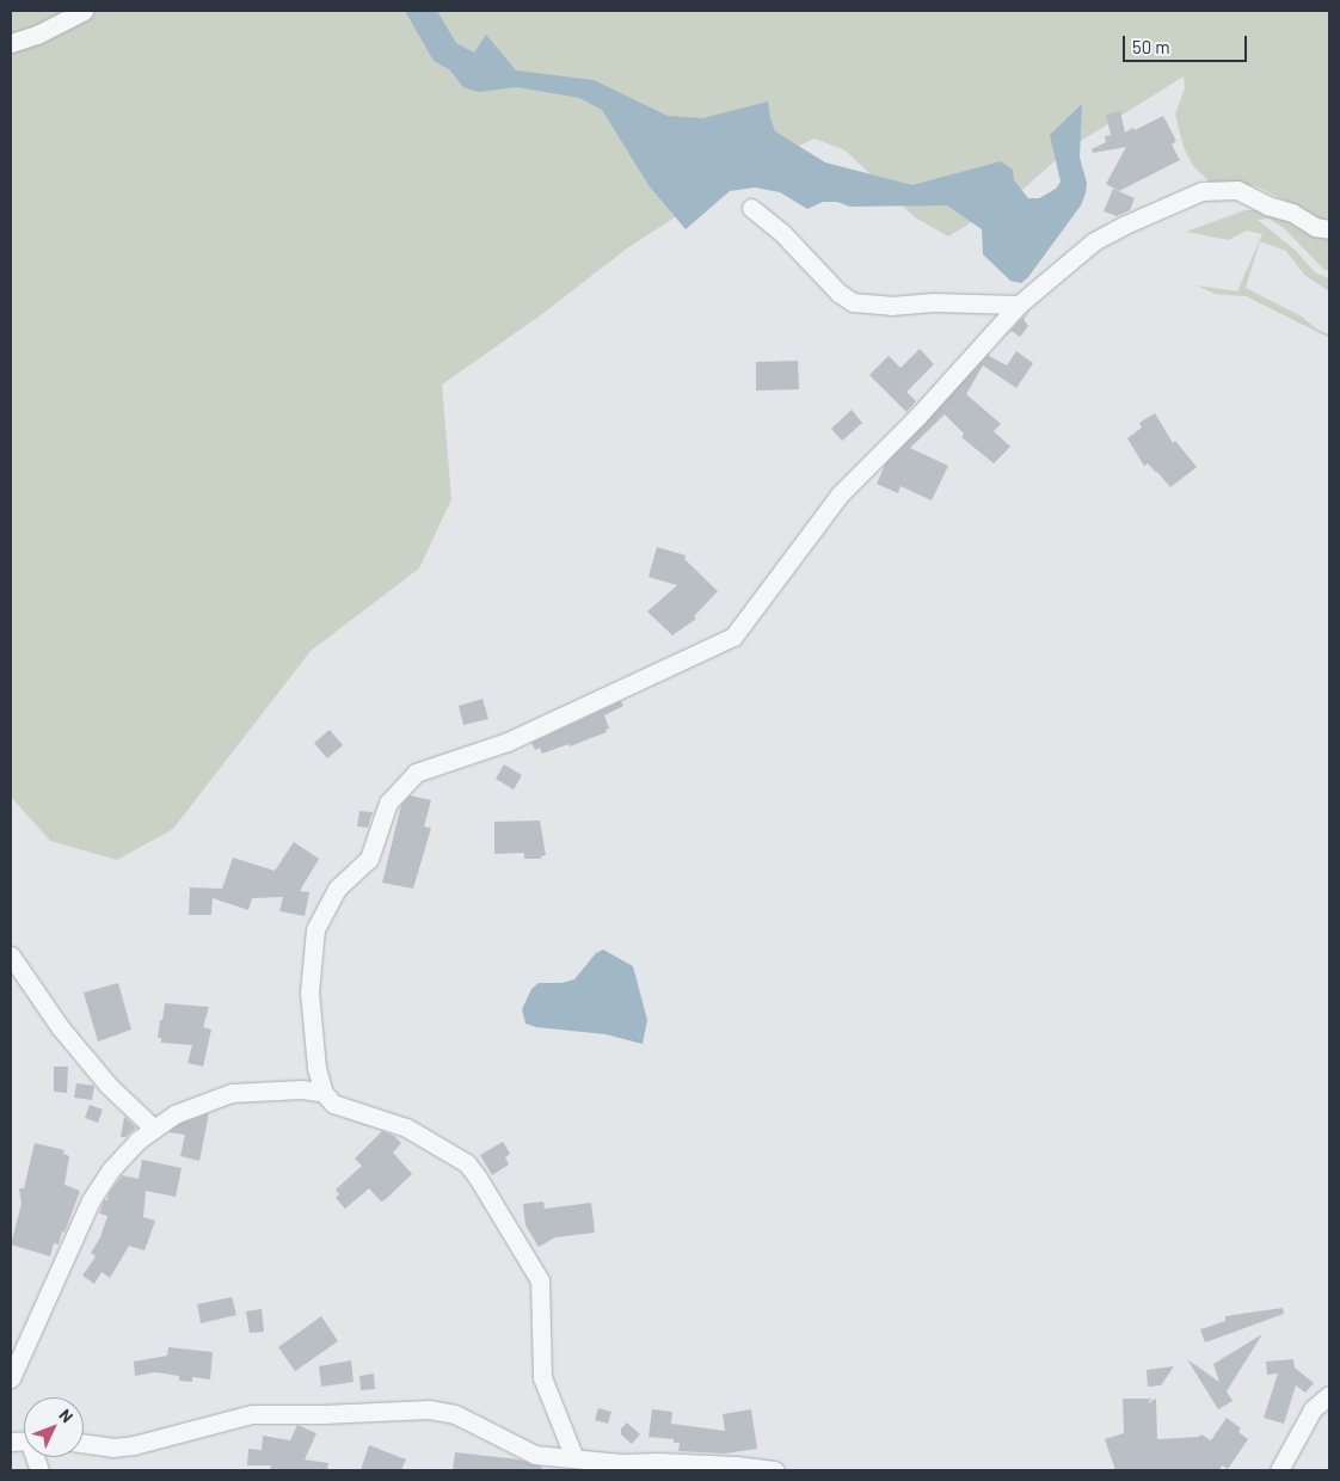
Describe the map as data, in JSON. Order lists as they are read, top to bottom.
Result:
{
  "scale_bar": "50 m",
  "north": "top right"
}
